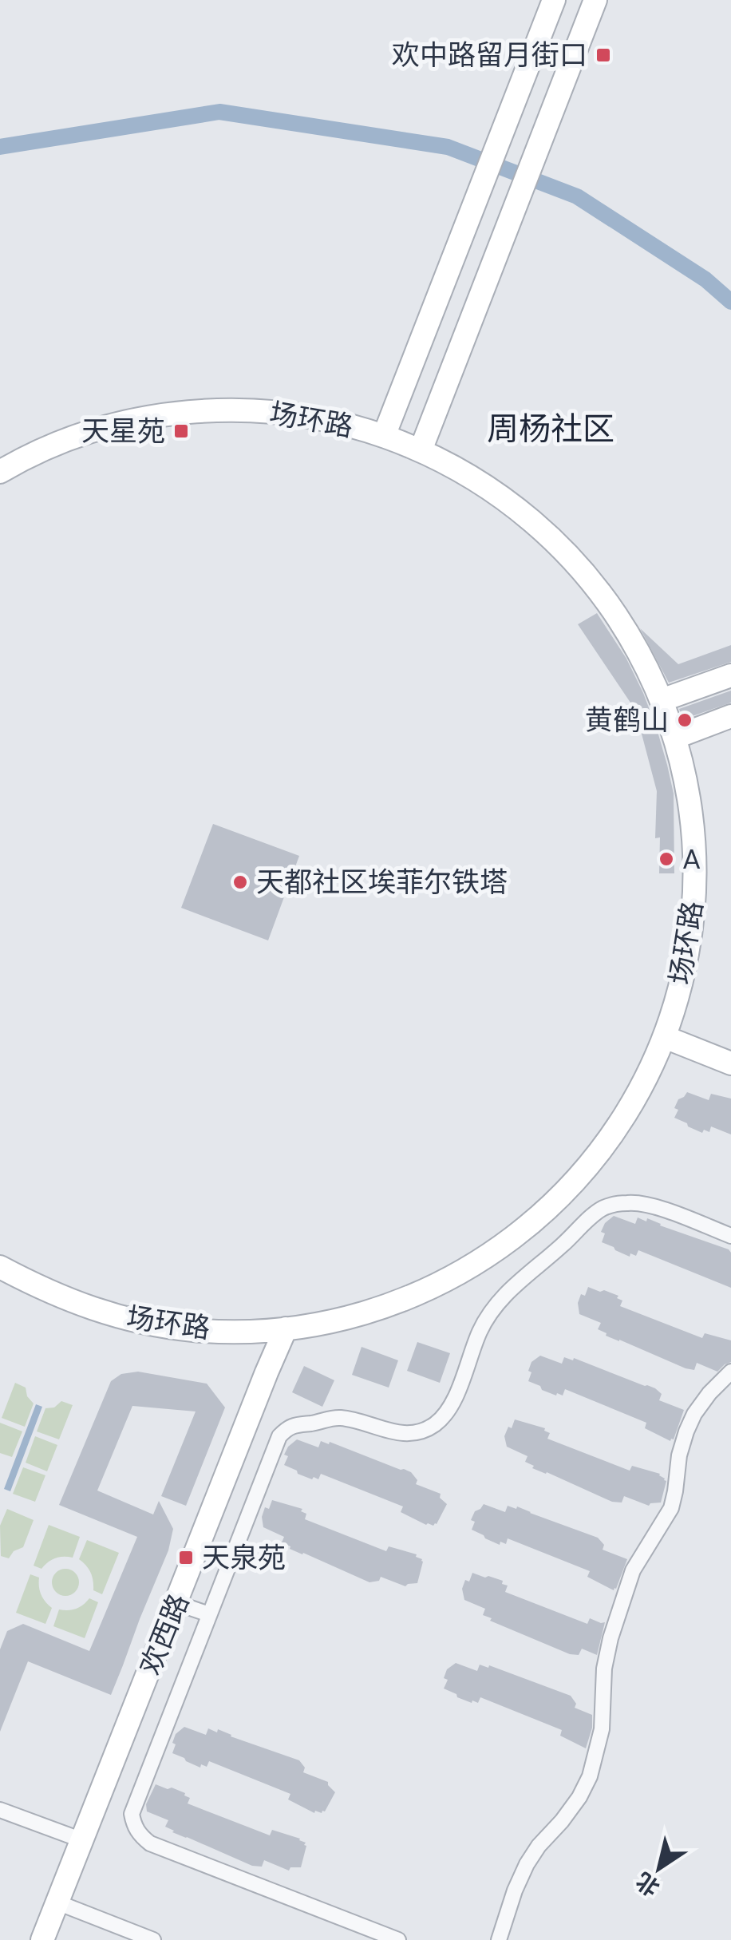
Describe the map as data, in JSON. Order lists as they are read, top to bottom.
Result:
{
  "streets": {
    "main road": ["场环路", "欢西路"]
  },
  "crossings": [
    ["场环路", "欢西路"]
  ],
  "districts": ["周杨社区"],
  "places": {
    "transit": ["欢中路留月街口", "天星苑", "天泉苑"],
    "other": ["黄鹤山", "A", "天都社区埃菲尔铁塔"]
  },
  "north": "bottom left"
}
